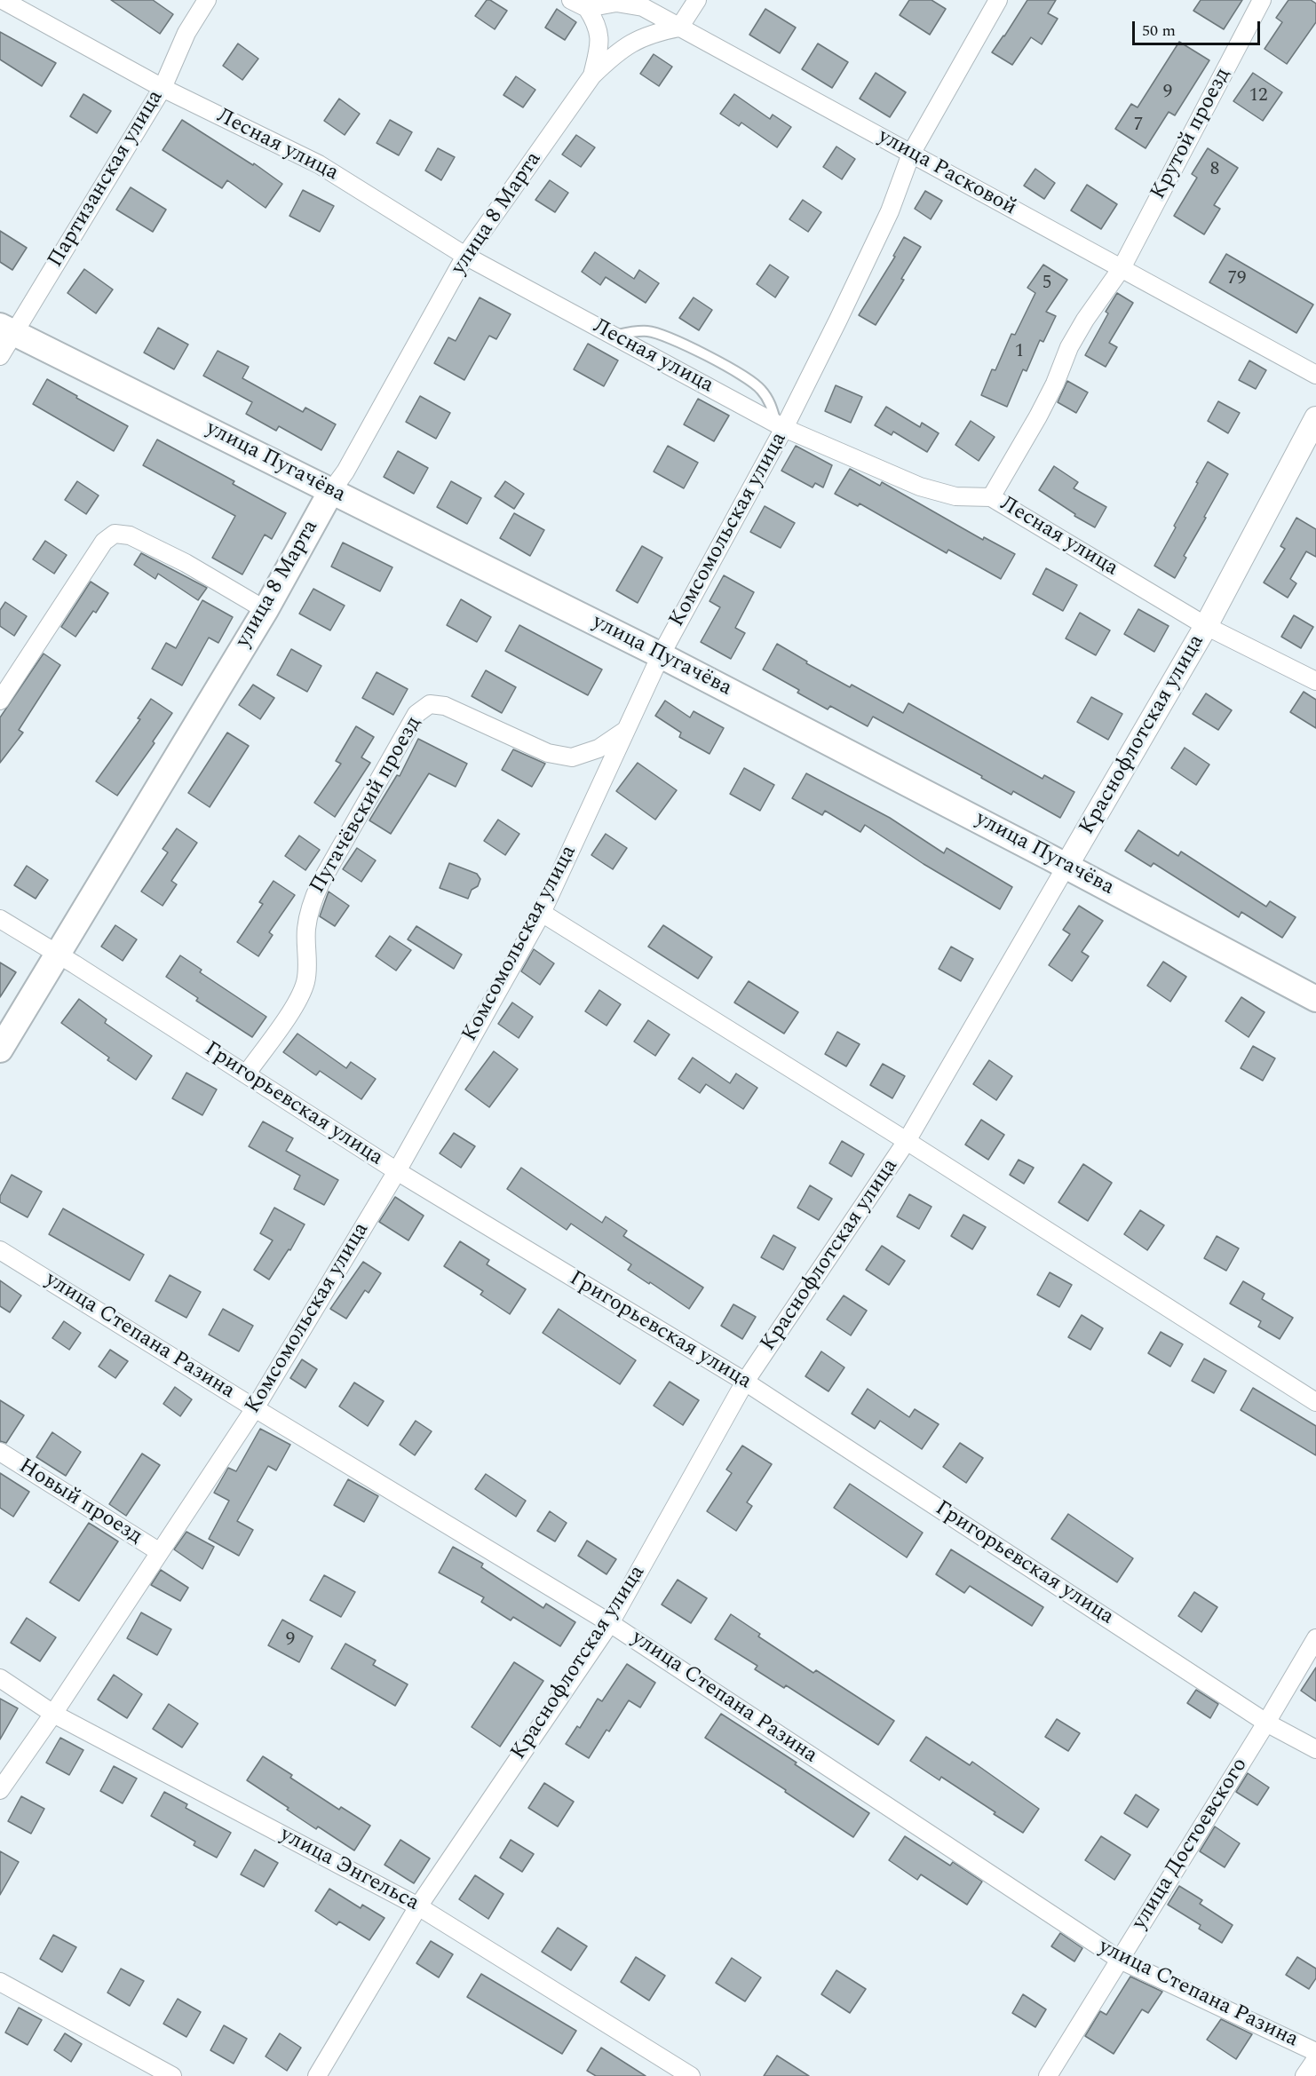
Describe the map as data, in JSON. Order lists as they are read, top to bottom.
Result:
{
  "streets": {
    "main road": ["улица 8 Марта", "улица Пугачёва"],
    "street": [
      "Крутой проезд",
      "Лесная улица",
      "улица Расковой",
      "Партизанская улица",
      "Комсомольская улица",
      "Краснофлотская улица",
      "Пугачёвский проезд",
      "Григорьевская улица",
      "улица Степана Разина",
      "Новый проезд",
      "улица Достоевского",
      "улица Энгельса"
    ]
  },
  "crossings": [
    ["Крутой проезд", "Лесная улица"],
    ["Крутой проезд", "улица Расковой"],
    ["Лесная улица", "Партизанская улица"],
    ["Лесная улица", "улица 8 Марта"],
    ["Лесная улица", "Комсомольская улица"],
    ["Лесная улица", "Краснофлотская улица"],
    ["улица Расковой", "улица 8 Марта"],
    ["улица Расковой", "Комсомольская улица"],
    ["Партизанская улица", "улица Пугачёва"],
    ["улица 8 Марта", "улица Пугачёва"],
    ["улица 8 Марта", "Григорьевская улица"],
    ["улица Пугачёва", "Комсомольская улица"],
    ["улица Пугачёва", "Краснофлотская улица"],
    ["Комсомольская улица", "Пугачёвский проезд"],
    ["Комсомольская улица", "Григорьевская улица"],
    ["Комсомольская улица", "улица Степана Разина"],
    ["Комсомольская улица", "Новый проезд"],
    ["Комсомольская улица", "улица Энгельса"],
    ["Краснофлотская улица", "Григорьевская улица"],
    ["Краснофлотская улица", "улица Степана Разина"],
    ["Краснофлотская улица", "улица Энгельса"],
    ["Пугачёвский проезд", "Григорьевская улица"],
    ["Григорьевская улица", "улица Достоевского"],
    ["улица Степана Разина", "улица Достоевского"]
  ],
  "house_numbers": [
    "9",
    "12",
    "7",
    "8",
    "79",
    "5",
    "1",
    "9"
  ],
  "scale_bar": "50 m"
}
